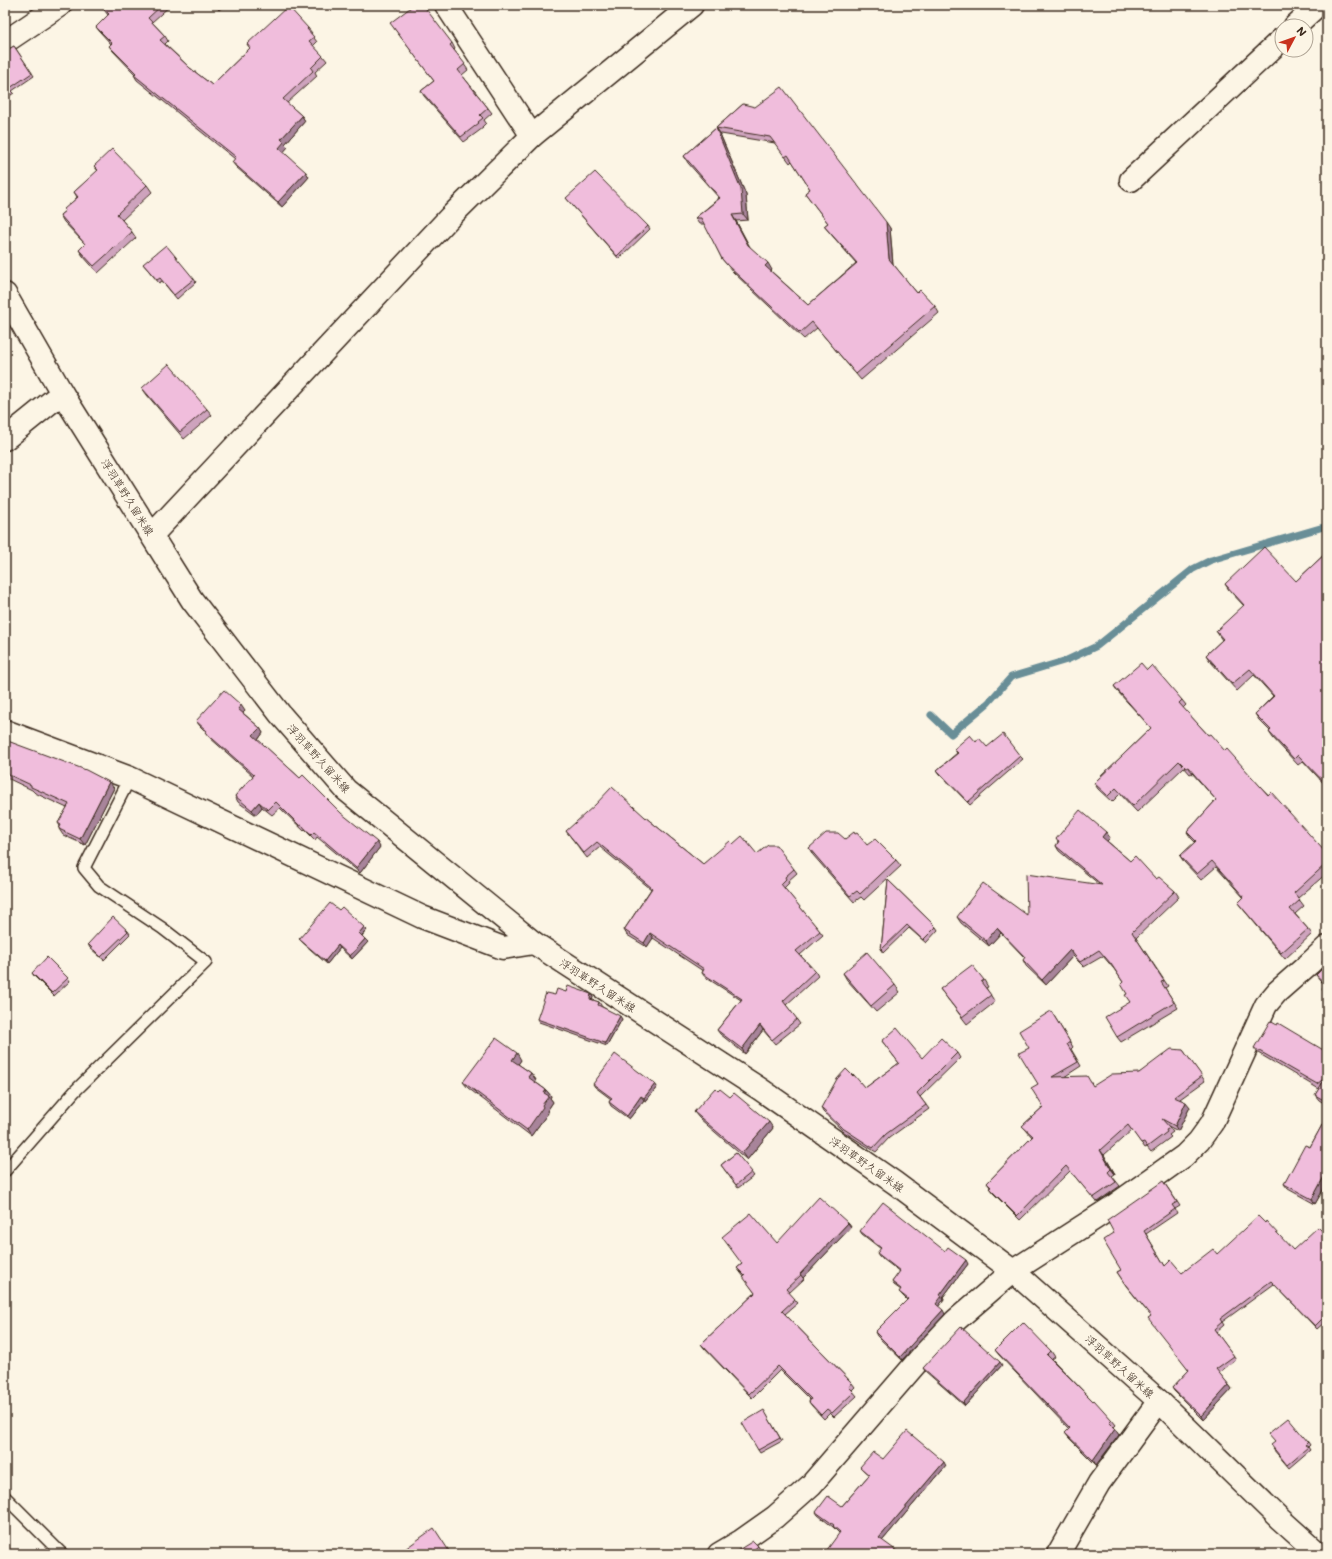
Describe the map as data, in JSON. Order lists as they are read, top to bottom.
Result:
{
  "streets": {
    "street": ["浮羽草野久留米線"]
  },
  "north": "top right"
}
